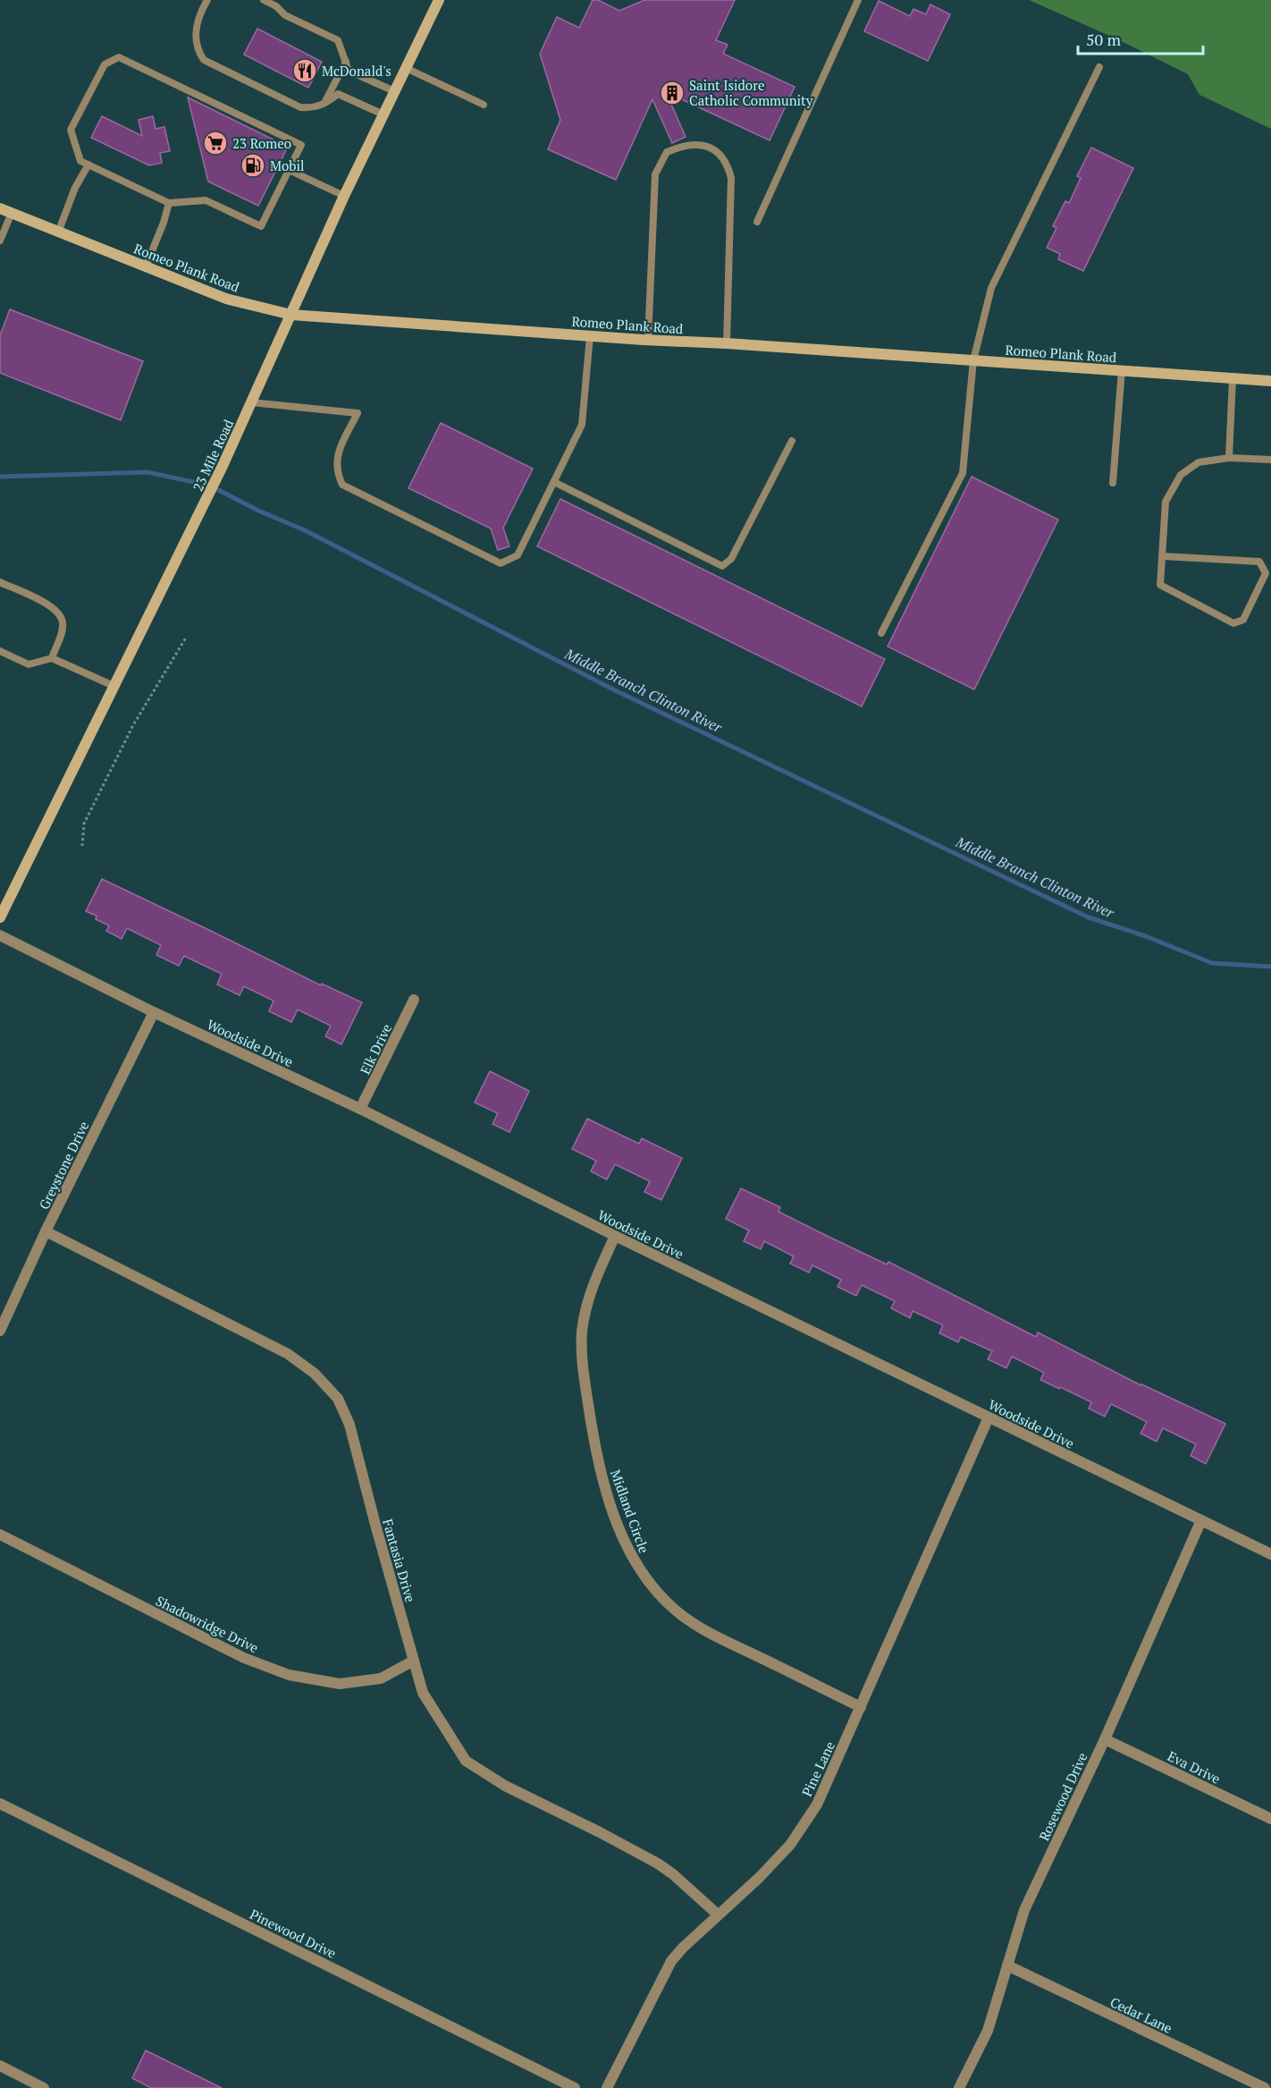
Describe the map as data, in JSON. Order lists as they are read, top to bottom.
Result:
{
  "streets": {
    "main road": ["Romeo Plank Road", "23 Mile Road"],
    "street": [
      "Woodside Drive",
      "Elk Drive",
      "Greystone Drive",
      "Midland Circle",
      "Fantasia Drive",
      "Shadowridge Drive",
      "Eva Drive",
      "Pine Lane",
      "Rosewood Drive",
      "Pinewood Drive",
      "Cedar Lane"
    ]
  },
  "crossings": [
    ["Romeo Plank Road", "23 Mile Road"],
    ["Woodside Drive", "Elk Drive"],
    ["Woodside Drive", "Greystone Drive"],
    ["Woodside Drive", "Midland Circle"],
    ["Woodside Drive", "Pine Lane"],
    ["Woodside Drive", "Rosewood Drive"],
    ["Greystone Drive", "Fantasia Drive"],
    ["Midland Circle", "Pine Lane"],
    ["Fantasia Drive", "Shadowridge Drive"],
    ["Fantasia Drive", "Pine Lane"],
    ["Eva Drive", "Rosewood Drive"],
    ["Rosewood Drive", "Cedar Lane"]
  ],
  "water": ["Middle Branch Clinton River"],
  "places": {
    "restaurant": ["McDonald's"],
    "building": ["Saint Isidore Catholic Community"],
    "supermarket": ["23 Romeo"],
    "fuel station": ["Mobil"]
  },
  "scale_bar": "50 m"
}
